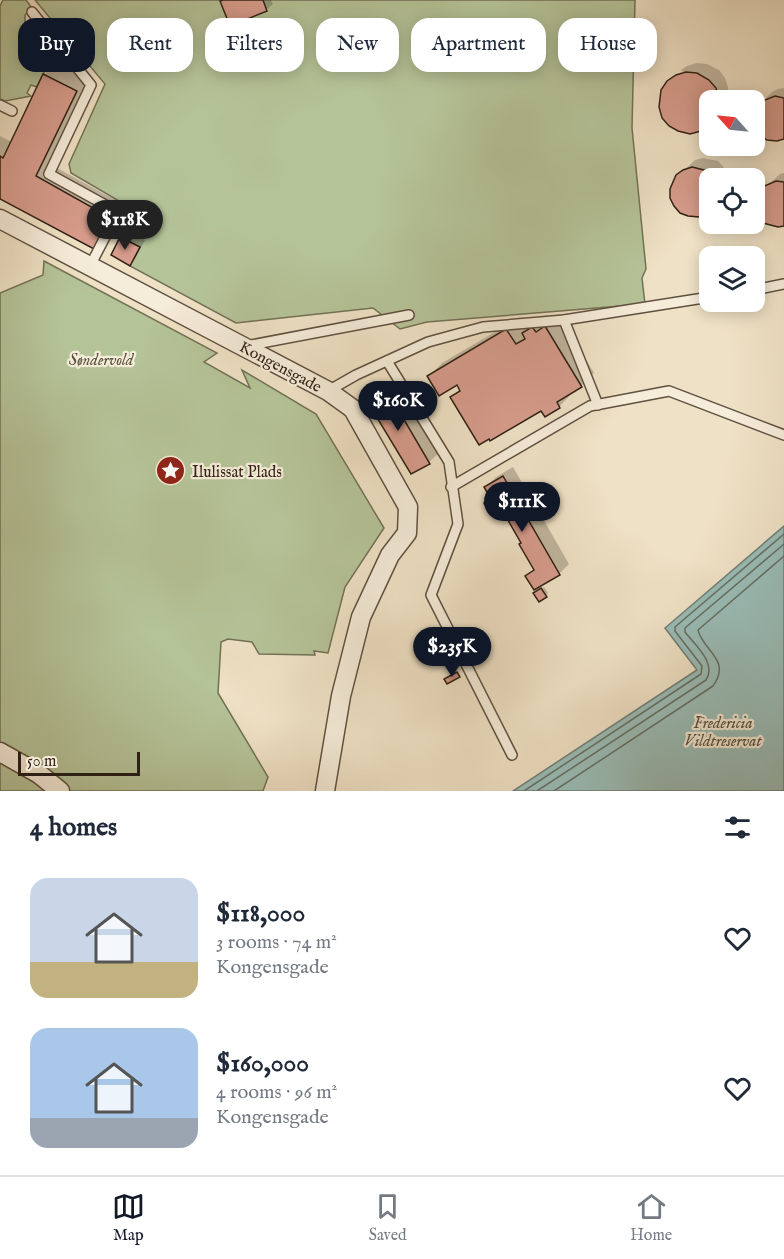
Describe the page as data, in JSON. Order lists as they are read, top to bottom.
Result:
{
  "streets": {
    "street": ["Kongensgade"]
  },
  "parks": ["Søndervold", "Fredericia Vildtreservat"],
  "places": {
    "place": ["Ilulissat Plads"]
  },
  "scale_bar": "50 m",
  "north": "top left",
  "page": {
    "chip": [
      "Buy",
      "Rent",
      "Filters",
      "New",
      "Apartment",
      "House"
    ],
    "price": [
      "$118K",
      "$160K",
      "$111K",
      "$235K"
    ],
    "scale": "50 m",
    "heading": "4 homes",
    "list": [
      {
        "name": "$118,000",
        "note": "3 rooms · 74 m² · Kongensgade"
      },
      {
        "name": "$160,000",
        "note": "4 rooms · 96 m² · Kongensgade"
      }
    ],
    "tabs": ["Map", "Saved", "Home"]
  }
}
